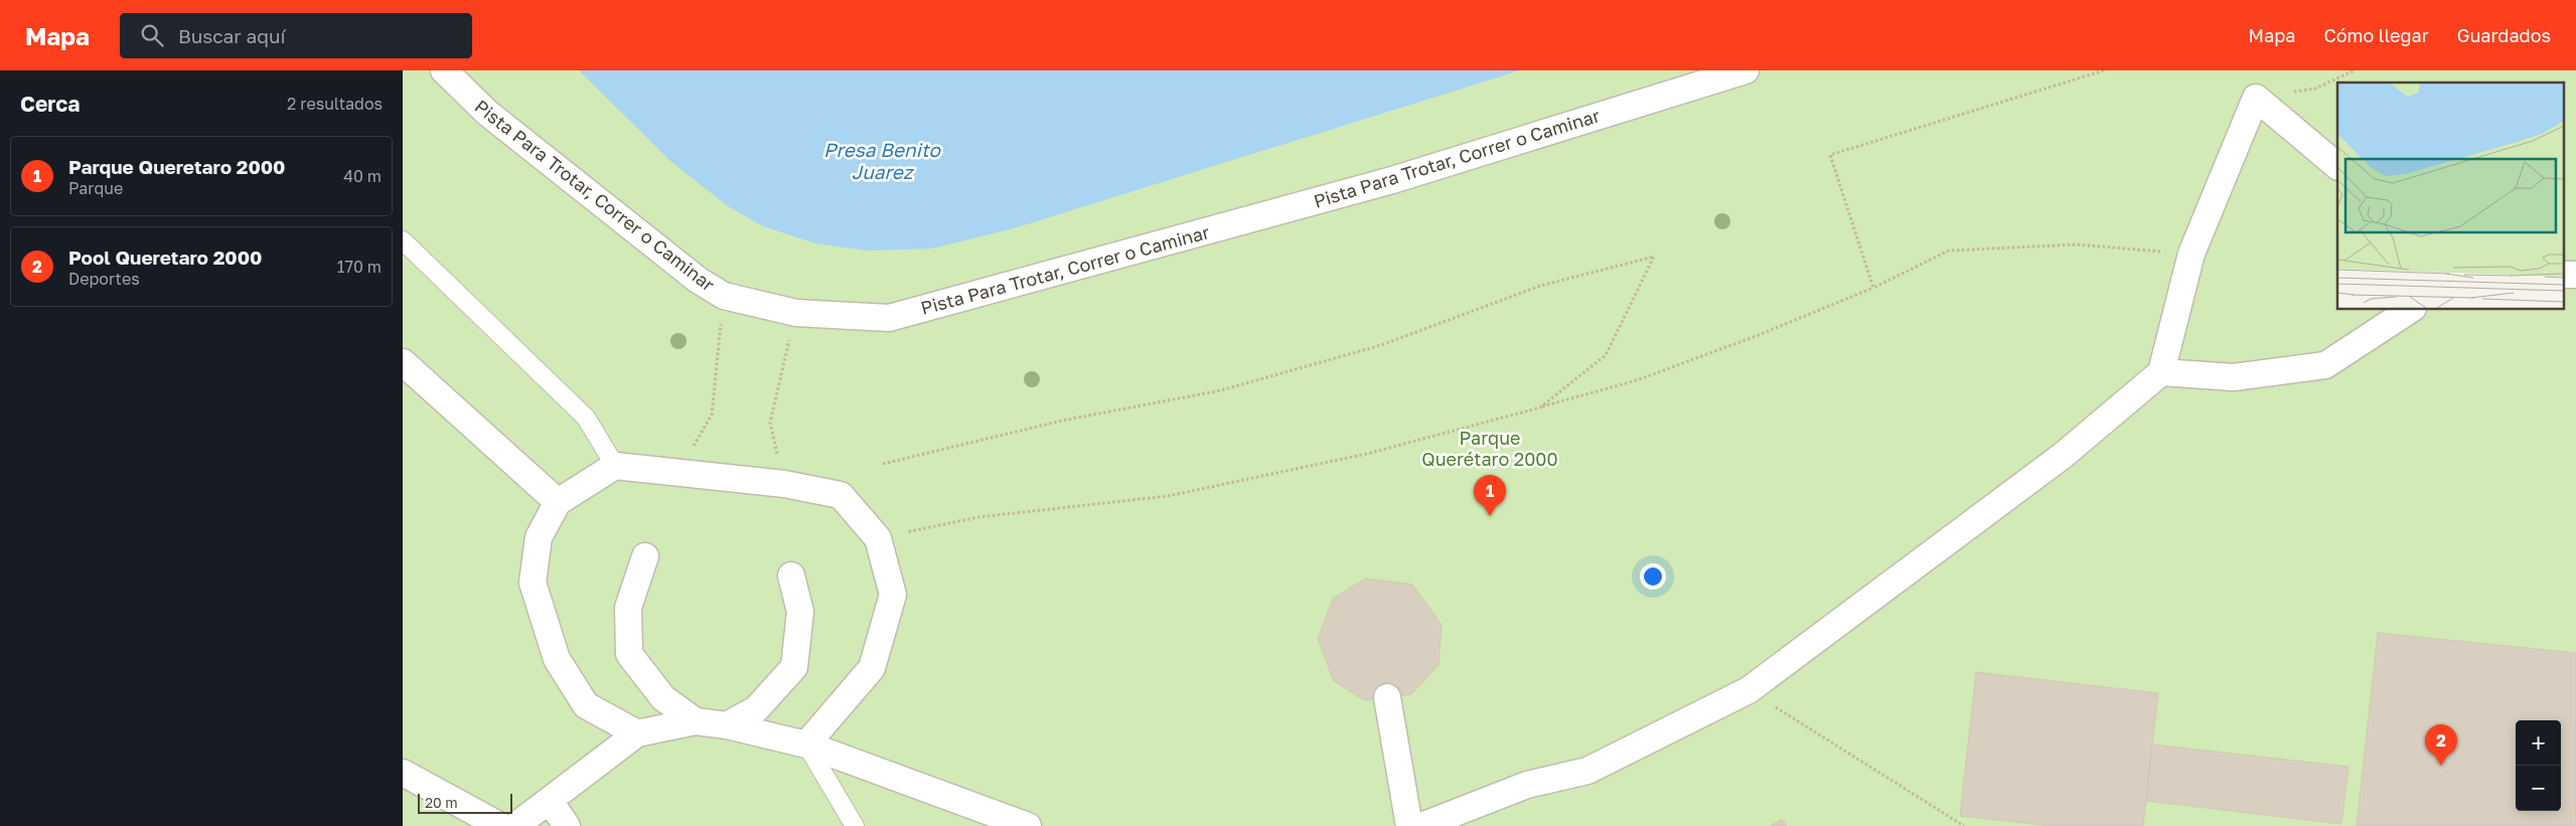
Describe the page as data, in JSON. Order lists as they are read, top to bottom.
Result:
{
  "streets": {
    "street": ["Pista Para Trotar, Correr o Caminar"]
  },
  "water": ["Presa Benito Juarez"],
  "parks": ["Parque Querétaro 2000"],
  "scale_bar": "20 m",
  "page": {
    "header": "Mapa",
    "search": "Buscar aquí",
    "nav": ["Mapa", "Cómo llegar", "Guardados"],
    "heading": ["Cerca", "2 resultados"],
    "list": [
      {
        "mark": "1",
        "name": "Parque Queretaro 2000",
        "note": "Parque",
        "value": "40 m"
      },
      {
        "mark": "2",
        "name": "Pool Queretaro 2000",
        "note": "Deportes",
        "value": "170 m"
      }
    ],
    "pins": ["1", "2"],
    "map_buttons": ["+", "−"],
    "scale": "20 m"
  }
}
